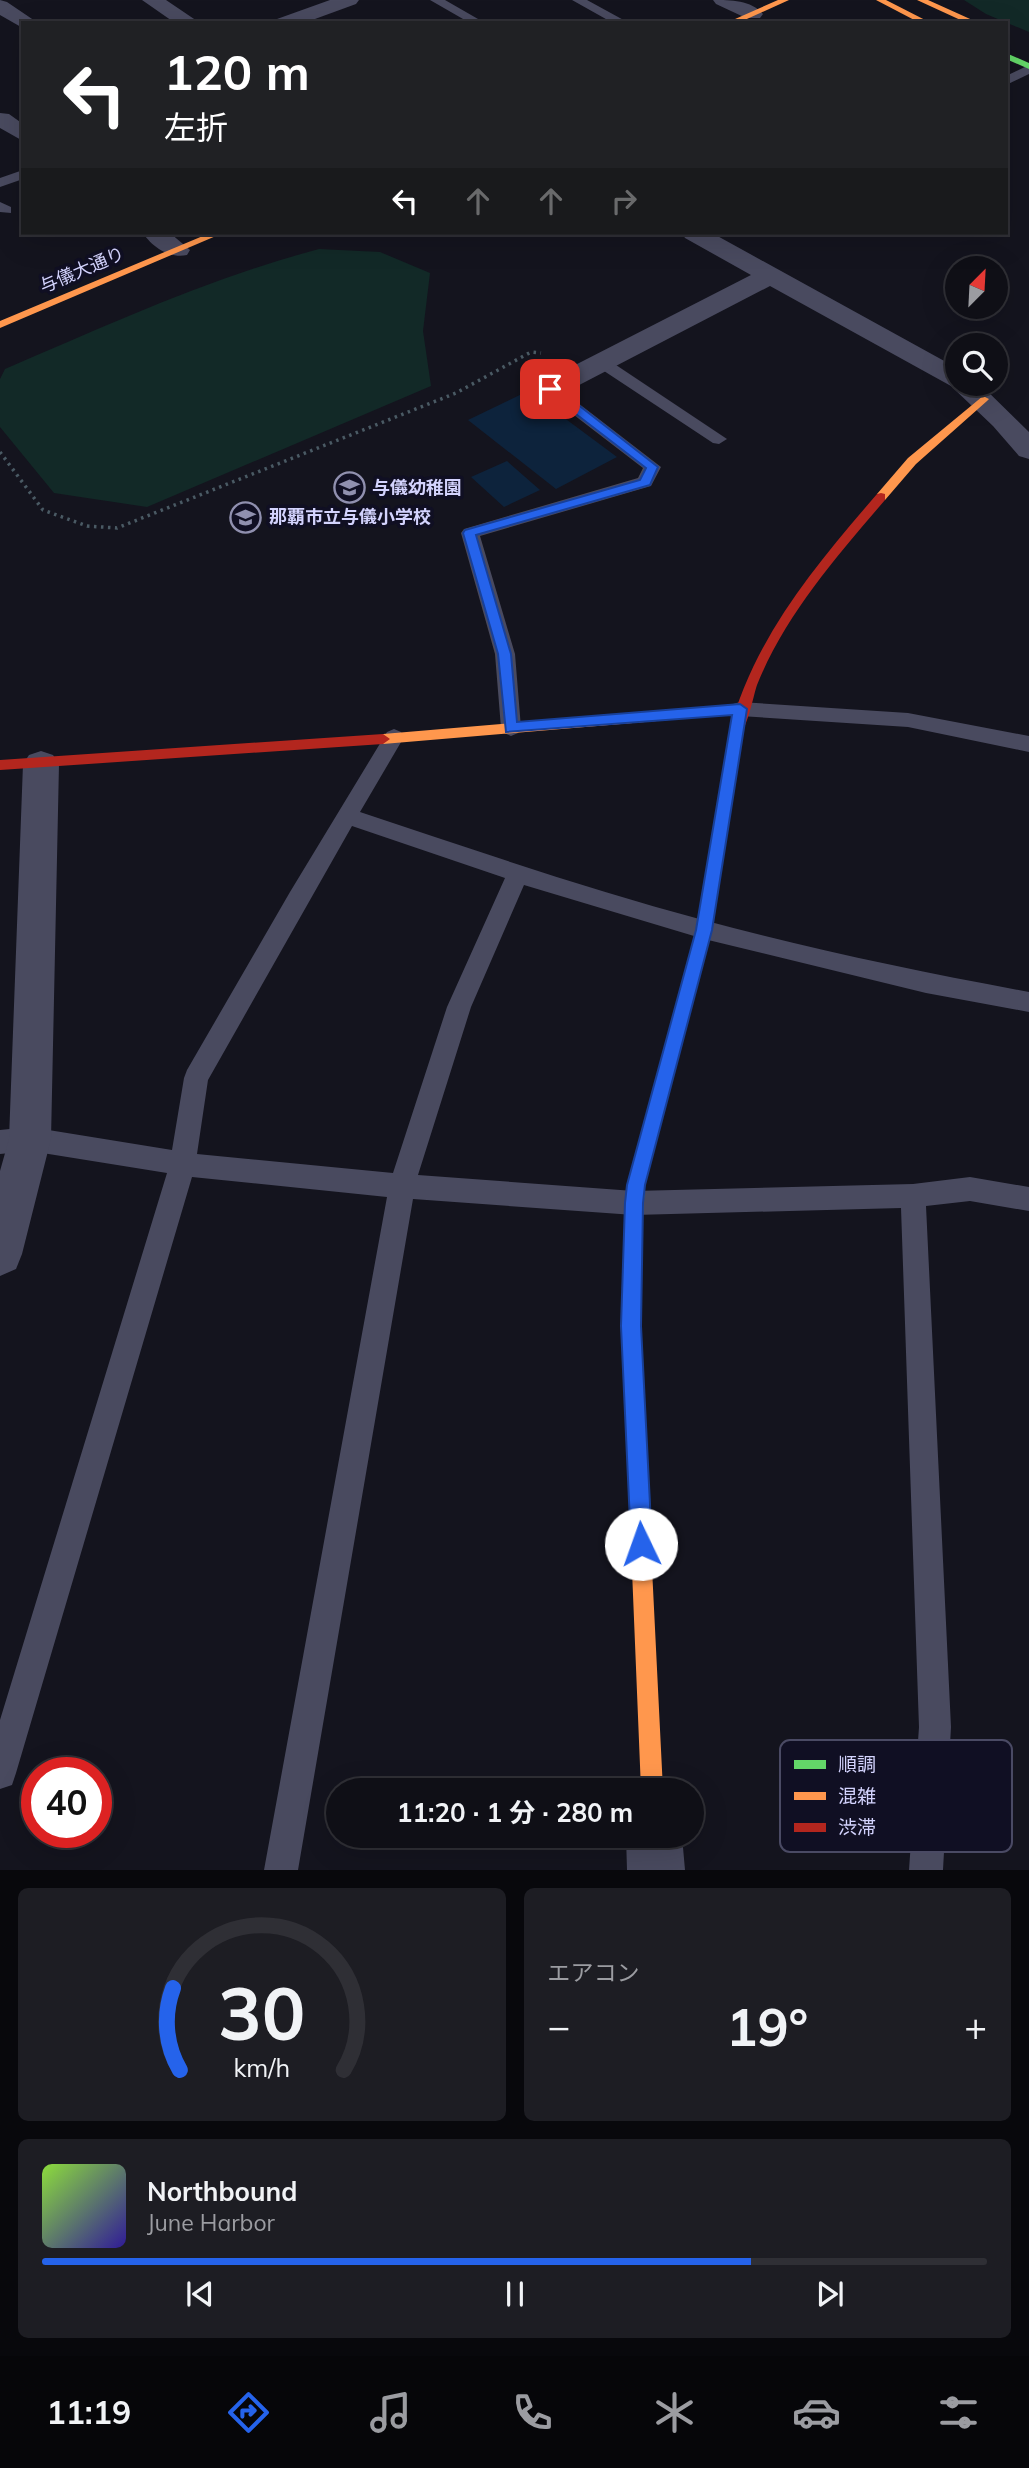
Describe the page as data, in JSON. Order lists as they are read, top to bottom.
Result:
{
  "streets": {
    "main road": ["与儀大通り"]
  },
  "places": {
    "school or university": ["与儀幼稚園", "那覇市立与儀小学校"]
  },
  "legend": ["順調", "混雑", "渋滞"],
  "north": "top right",
  "page": {
    "turn": ["120 m", "左折"],
    "limit": "40",
    "trip": "11:20 · 1 分 · 280 m",
    "tile": "エアコン",
    "heat": ["−", "19°", "+"],
    "song": ["Northbound", "June Harbor"],
    "tabs": "11:19",
    "gauge": ["30", "km/h"]
  }
}
